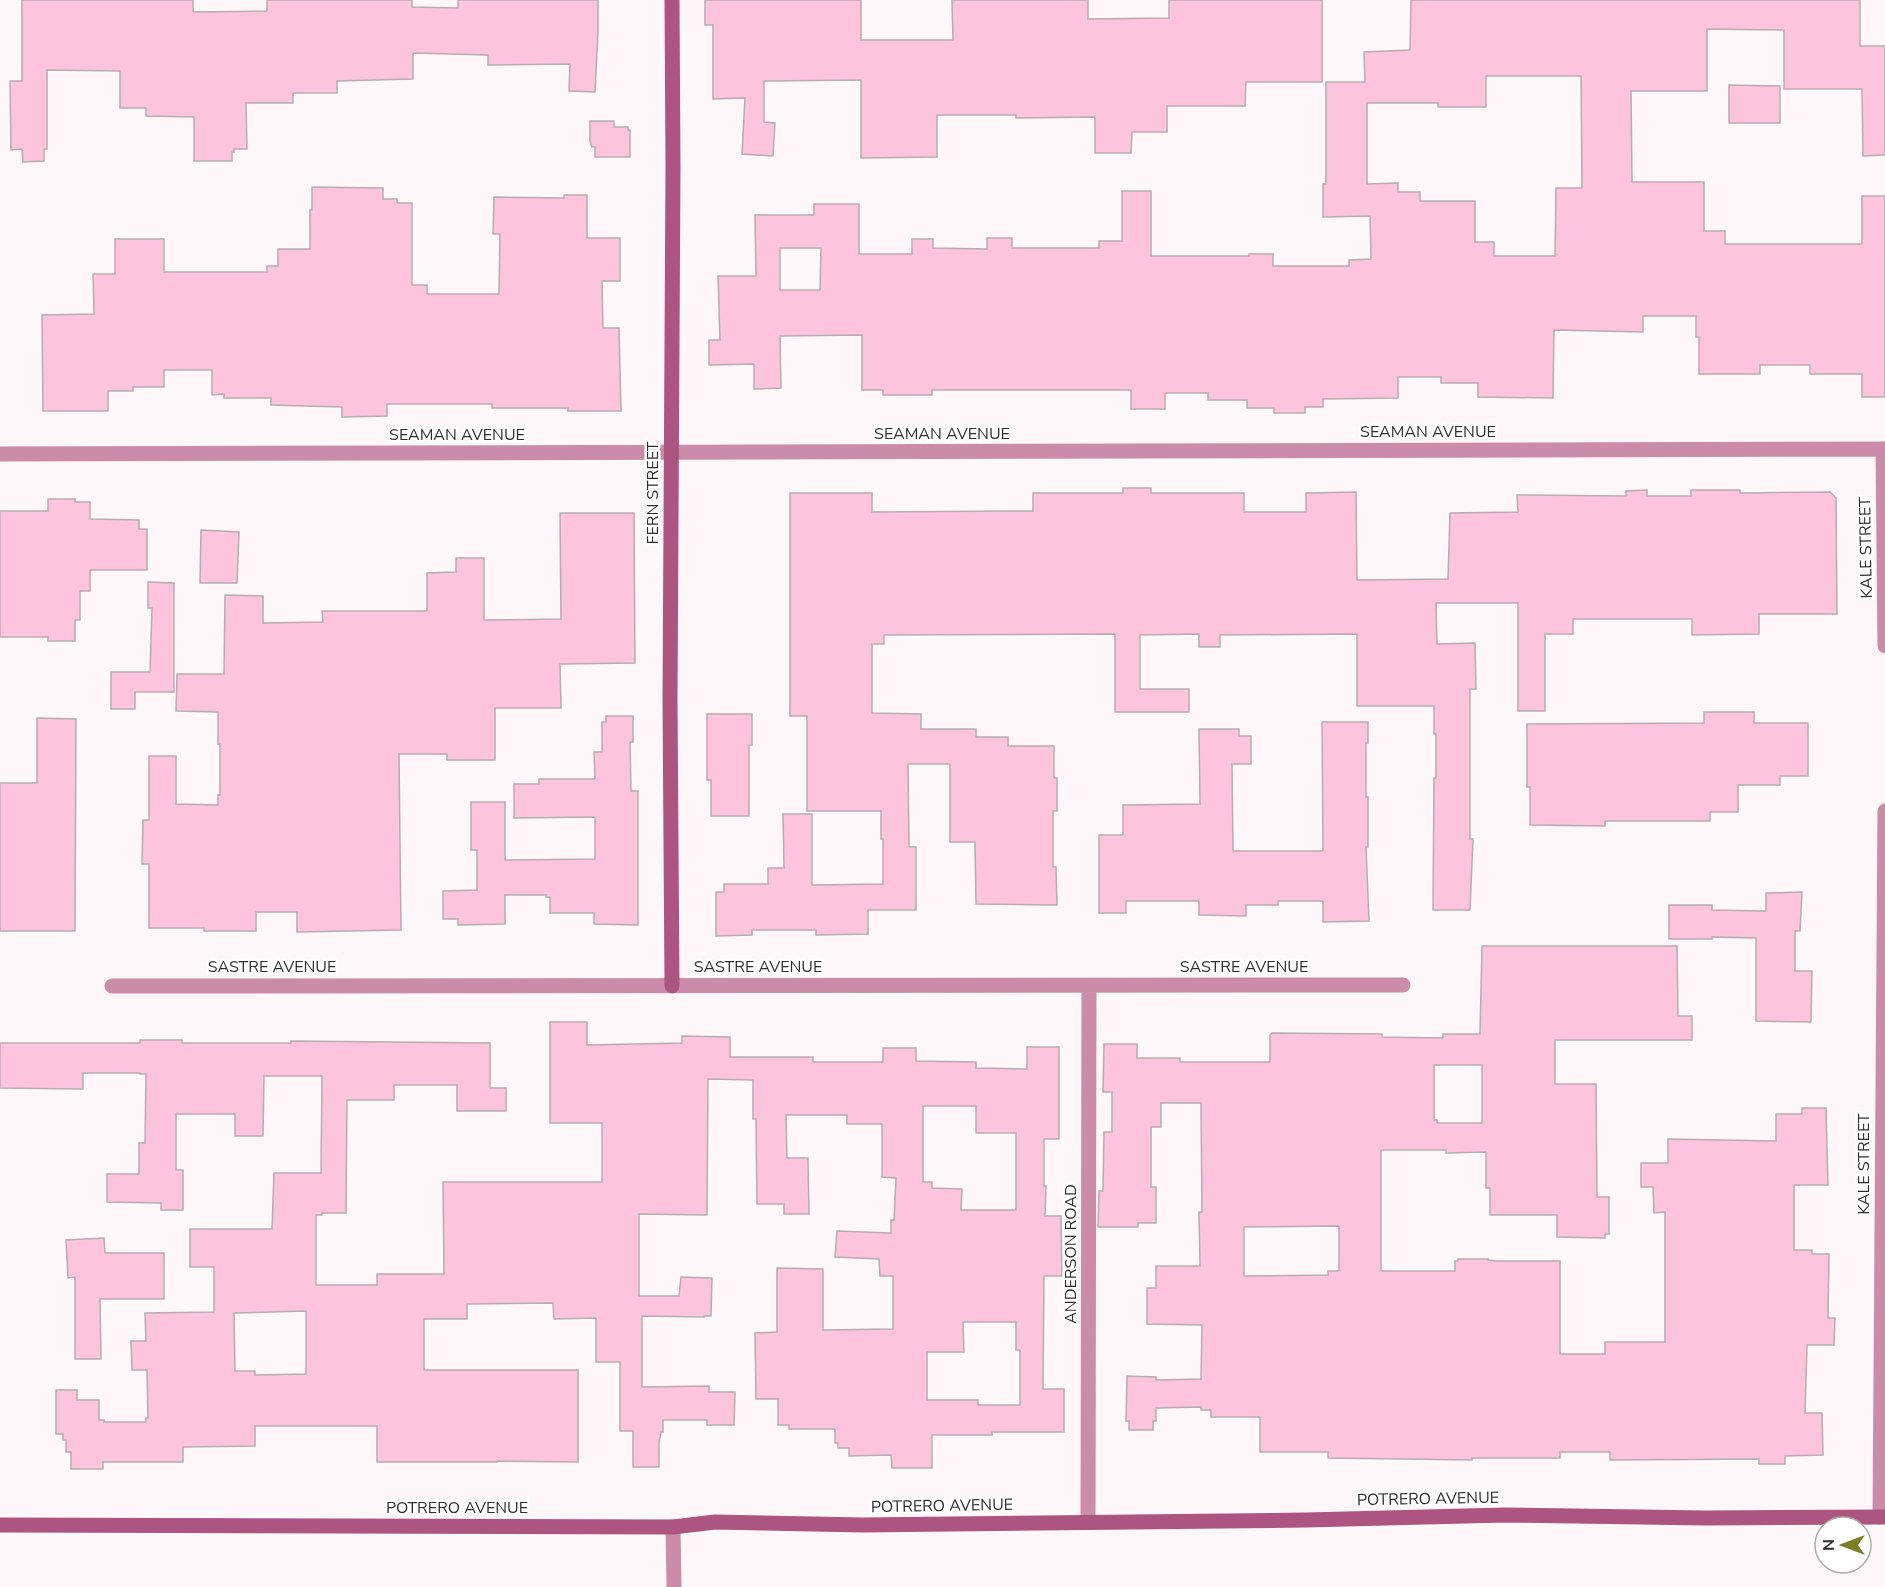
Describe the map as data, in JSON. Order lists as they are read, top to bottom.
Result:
{
  "streets": {
    "street": [
      "SEAMAN AVENUE",
      "FERN STREET",
      "KALE STREET",
      "SASTRE AVENUE",
      "ANDERSON ROAD",
      "POTRERO AVENUE"
    ]
  },
  "crossings": [
    ["SEAMAN AVENUE", "FERN STREET"],
    ["SEAMAN AVENUE", "KALE STREET"],
    ["FERN STREET", "SASTRE AVENUE"],
    ["KALE STREET", "POTRERO AVENUE"],
    ["SASTRE AVENUE", "ANDERSON ROAD"],
    ["ANDERSON ROAD", "POTRERO AVENUE"]
  ],
  "north": "left"
}
